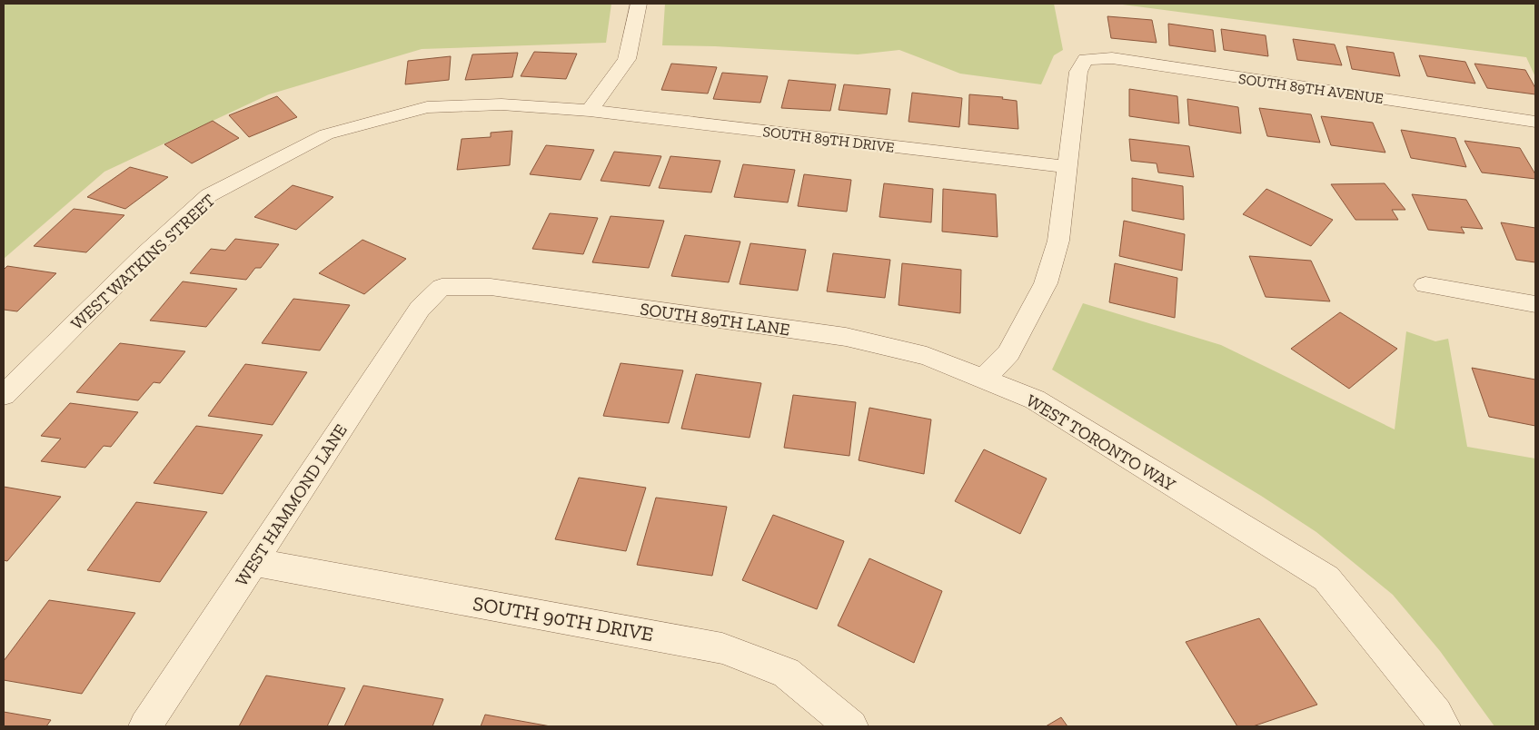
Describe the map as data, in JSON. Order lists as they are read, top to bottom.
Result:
{
  "streets": {
    "street": [
      "SOUTH 89TH AVENUE",
      "SOUTH 89TH DRIVE",
      "WEST WATKINS STREET",
      "SOUTH 89TH LANE",
      "WEST TORONTO WAY",
      "WEST HAMMOND LANE",
      "SOUTH 90TH DRIVE"
    ]
  },
  "crossings": [
    ["SOUTH 89TH AVENUE", "SOUTH 89TH DRIVE"],
    ["SOUTH 89TH DRIVE", "WEST WATKINS STREET"],
    ["SOUTH 89TH LANE", "WEST TORONTO WAY"],
    ["SOUTH 89TH LANE", "WEST HAMMOND LANE"],
    ["WEST HAMMOND LANE", "SOUTH 90TH DRIVE"]
  ]
}
